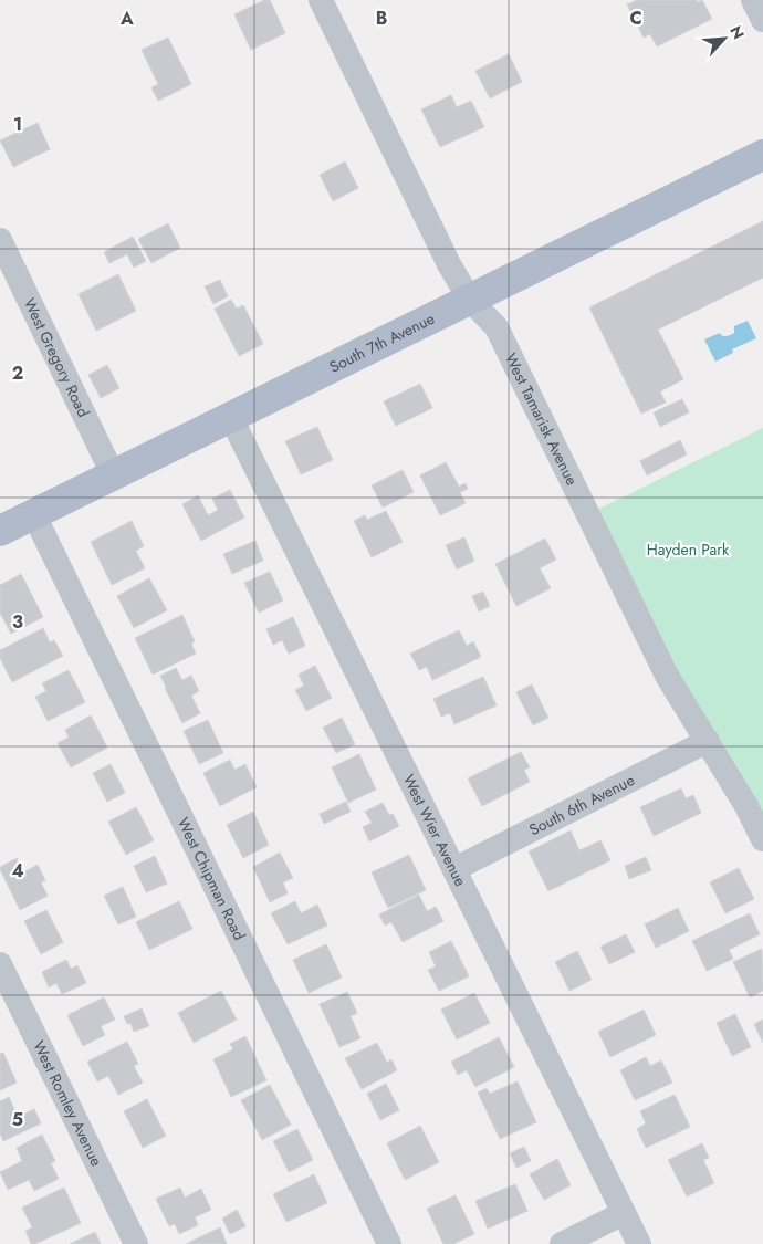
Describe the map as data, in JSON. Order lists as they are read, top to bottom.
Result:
{
  "streets": {
    "main road": ["South 7th Avenue"],
    "street": [
      "West Gregory Road",
      "West Tamarisk Avenue",
      "South 6th Avenue",
      "West Wier Avenue",
      "West Chipman Road",
      "West Romley Avenue"
    ]
  },
  "crossings": [
    ["South 7th Avenue", "West Gregory Road"],
    ["South 7th Avenue", "West Tamarisk Avenue"],
    ["South 7th Avenue", "West Wier Avenue"],
    ["South 7th Avenue", "West Chipman Road"],
    ["West Tamarisk Avenue", "South 6th Avenue"],
    ["South 6th Avenue", "West Wier Avenue"]
  ],
  "parks": ["Hayden Park"],
  "north": "top right",
  "grid": {
    "columns": ["A", "B", "C"],
    "rows": [
      "1",
      "2",
      "3",
      "4",
      "5"
    ]
  }
}
